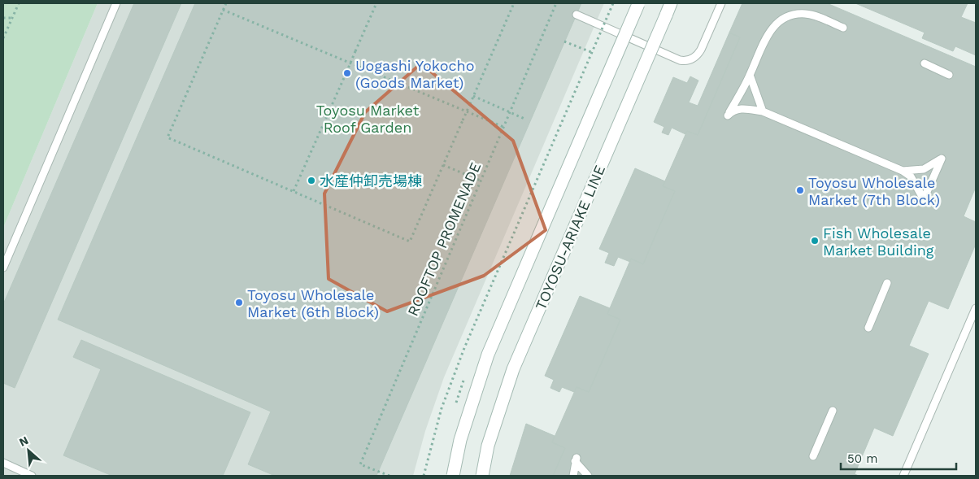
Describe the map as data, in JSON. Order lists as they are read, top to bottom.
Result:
{
  "streets": {
    "main road": ["TOYOSU-ARIAKE LINE"],
    "path": ["ROOFTOP PROMENADE"]
  },
  "parks": ["Toyosu Market Roof Garden"],
  "places": [
    "Uogashi Yokocho (Goods Market)",
    "水産仲卸売場棟",
    "Toyosu Wholesale Market (7th Block)",
    "Fish Wholesale Market Building",
    "Toyosu Wholesale Market (6th Block)"
  ],
  "scale_bar": "50 m",
  "north": "top left"
}
